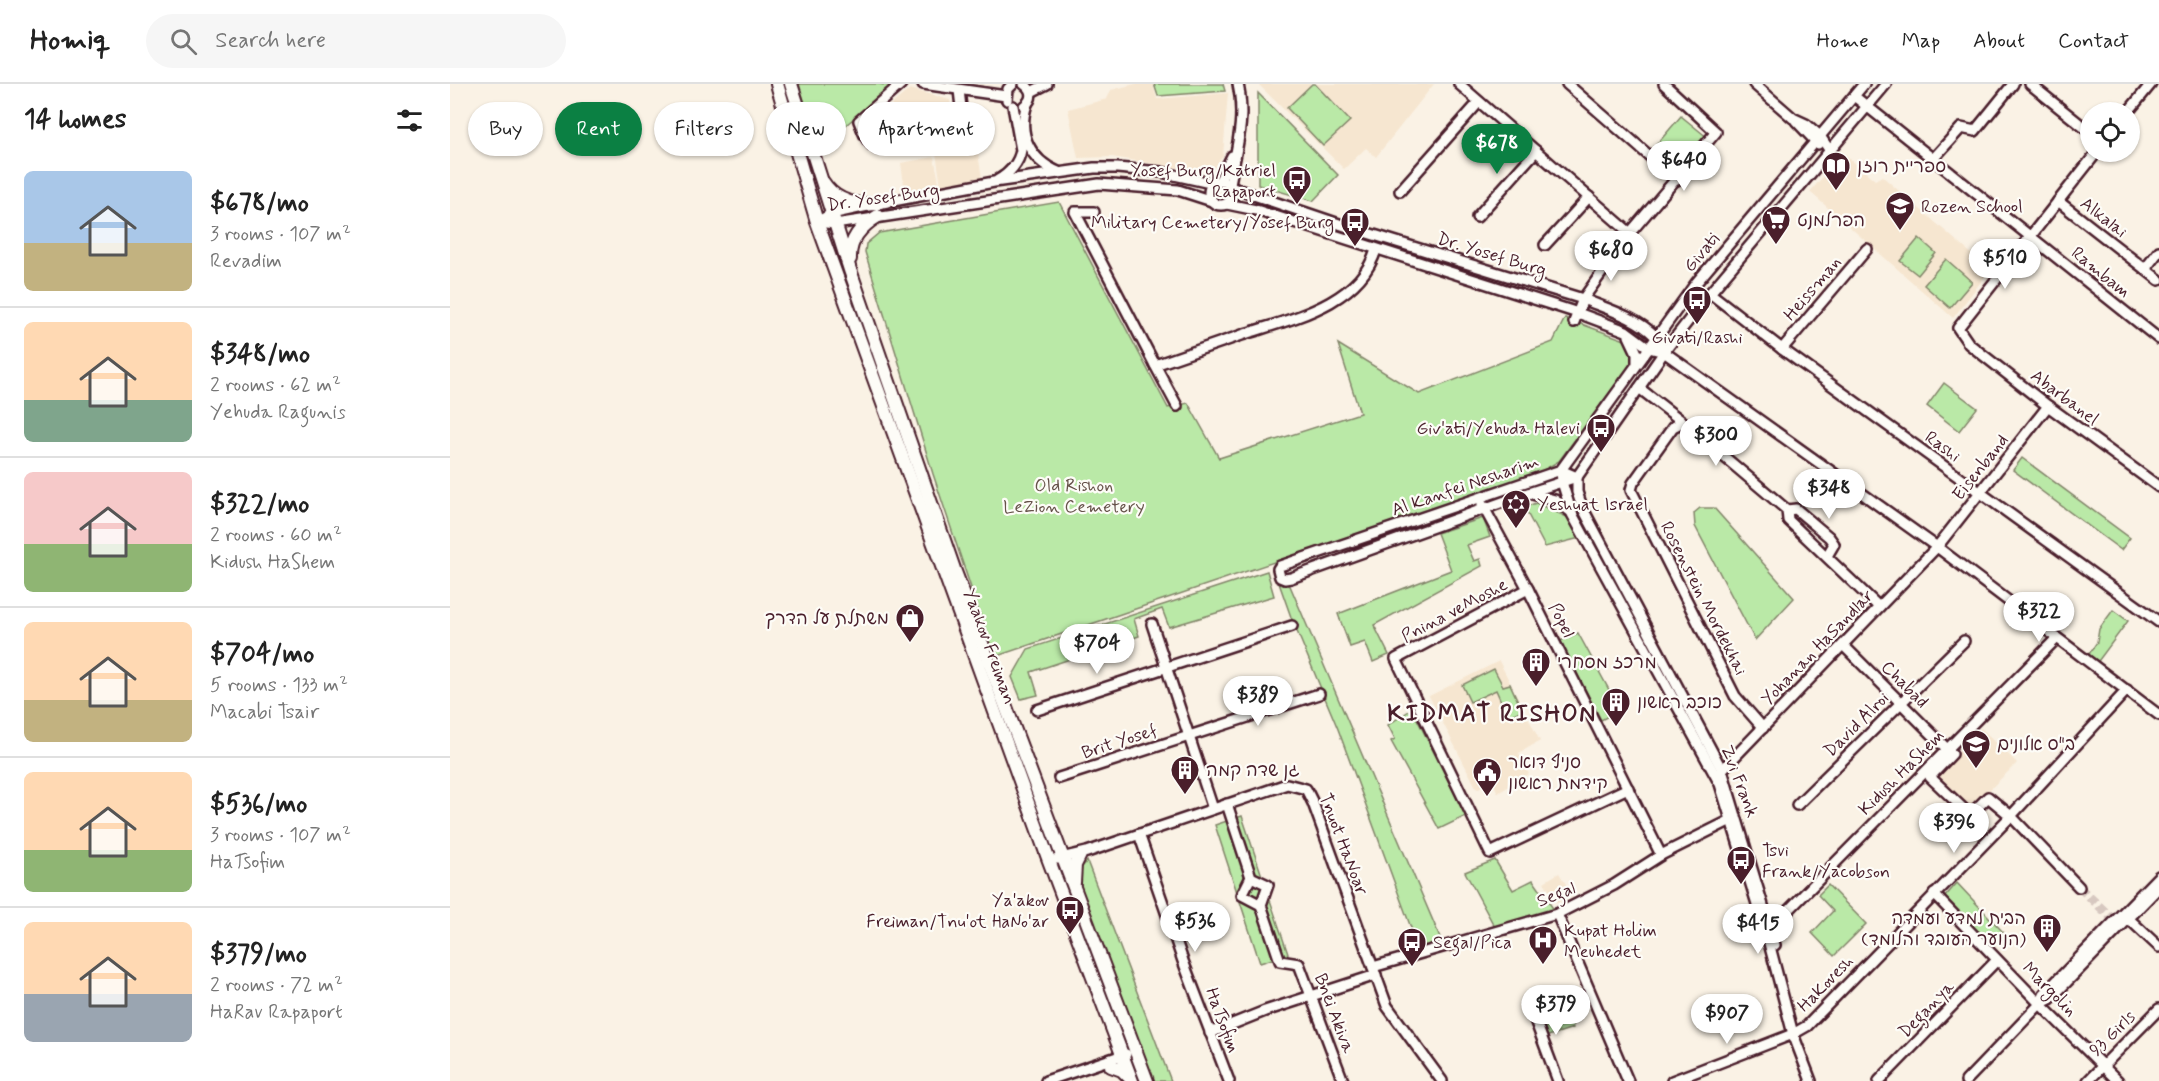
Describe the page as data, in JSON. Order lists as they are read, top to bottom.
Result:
{
  "streets": {
    "main road": ["Yaakov Freiman"],
    "street": [
      "Dr. Yosef Burg",
      "Alkalai",
      "Givati",
      "Rambam",
      "Heissman",
      "Abarbanel",
      "Rashi",
      "Eisenband",
      "Al Kanfei Nesharim",
      "Rosenstein Mordekhai",
      "Pnina veMoshe",
      "Popel",
      "Yohanan HaSandlar",
      "Chabad",
      "David Alroi",
      "Brit Yosef",
      "Kidush HaShem",
      "Zvi Frank",
      "Tnuot HaNoar",
      "Segal",
      "HaKovesh",
      "Margolin",
      "Deganya",
      "Bnei Akiva",
      "HaTsofim",
      "93 Girls"
    ]
  },
  "crossings": [
    ["Dr. Yosef Burg", "Givati"],
    ["Dr. Yosef Burg", "Yaakov Freiman"],
    ["Givati", "Rambam"],
    ["Givati", "Rashi"],
    ["Givati", "Al Kanfei Nesharim"],
    ["Givati", "Zvi Frank"],
    ["Rambam", "Abarbanel"],
    ["Heissman", "Rashi"],
    ["Abarbanel", "Eisenband"],
    ["Rashi", "Eisenband"],
    ["Eisenband", "Yohanan HaSandlar"],
    ["Al Kanfei Nesharim", "Popel"],
    ["Al Kanfei Nesharim", "Zvi Frank"],
    ["Rosenstein Mordekhai", "Yohanan HaSandlar"],
    ["Pnina veMoshe", "Popel"],
    ["Popel", "Segal"],
    ["Yaakov Freiman", "Tnuot HaNoar"],
    ["Yohanan HaSandlar", "Chabad"],
    ["Yohanan HaSandlar", "Zvi Frank"],
    ["Chabad", "David Alroi"],
    ["Chabad", "Kidush HaShem"],
    ["Kidush HaShem", "Zvi Frank"],
    ["Zvi Frank", "Segal"],
    ["Zvi Frank", "HaKovesh"],
    ["Tnuot HaNoar", "Segal"],
    ["Tnuot HaNoar", "Bnei Akiva"],
    ["Tnuot HaNoar", "HaTsofim"],
    ["Segal", "Bnei Akiva"],
    ["Segal", "HaTsofim"],
    ["HaKovesh", "Margolin"],
    ["Margolin", "Deganya"],
    ["Margolin", "93 Girls"]
  ],
  "districts": ["KIDMAT RISHON"],
  "parks": ["Old Rishon LeZion Cemetery"],
  "places": {
    "library": ["ספריית רוזן"],
    "bus stop": [
      "Yosef Burg/Katriel Rapaport",
      "Military Cemetery/Yosef Burg",
      "Givati/Rashi",
      "Giv'ati/Yehuda Halevi",
      "Tsvi Frank/Yacobson",
      "Ya'akov Freiman/Tnu'ot HaNo'ar",
      "Segal/Pica"
    ],
    "school or university": ["Rozen School", "ב\"ס אלונים"],
    "supermarket": ["הפרלמנט"],
    "synagogue": ["Yeshuat Israel"],
    "shop": ["משתלת על הדרך"],
    "building": [
      "מרכז מסחרי",
      "כוכב ראשון",
      "גן שדה קמה",
      "הבית למדע ועמדה (הנוער העובד והלומד)"
    ],
    "public building": ["סניף דואר קידמת ראשון"],
    "hospital": ["Kupat Holim Meuhedet"]
  },
  "page": {
    "header": "Homiq",
    "search": "Search here",
    "nav": [
      "Home",
      "Map",
      "About",
      "Contact"
    ],
    "heading": "14 homes",
    "chip": [
      "Buy",
      "Rent",
      "Filters",
      "New",
      "Apartment"
    ],
    "price": [
      "$678",
      "$640",
      "$680",
      "$510",
      "$300",
      "$348",
      "$322",
      "$704",
      "$389",
      "$396",
      "$536",
      "$415",
      "$379",
      "$907"
    ],
    "list": [
      {
        "name": "$678/mo",
        "note": "3 rooms · 107 m² · Revadim"
      },
      {
        "name": "$348/mo",
        "note": "2 rooms · 62 m² · Yehuda Ragunis"
      },
      {
        "name": "$322/mo",
        "note": "2 rooms · 60 m² · Kidush HaShem"
      },
      {
        "name": "$704/mo",
        "note": "5 rooms · 133 m² · Macabi Tsair"
      },
      {
        "name": "$536/mo",
        "note": "3 rooms · 107 m² · HaTsofim"
      },
      {
        "name": "$379/mo",
        "note": "2 rooms · 72 m² · HaRav Rapaport"
      }
    ]
  }
}
